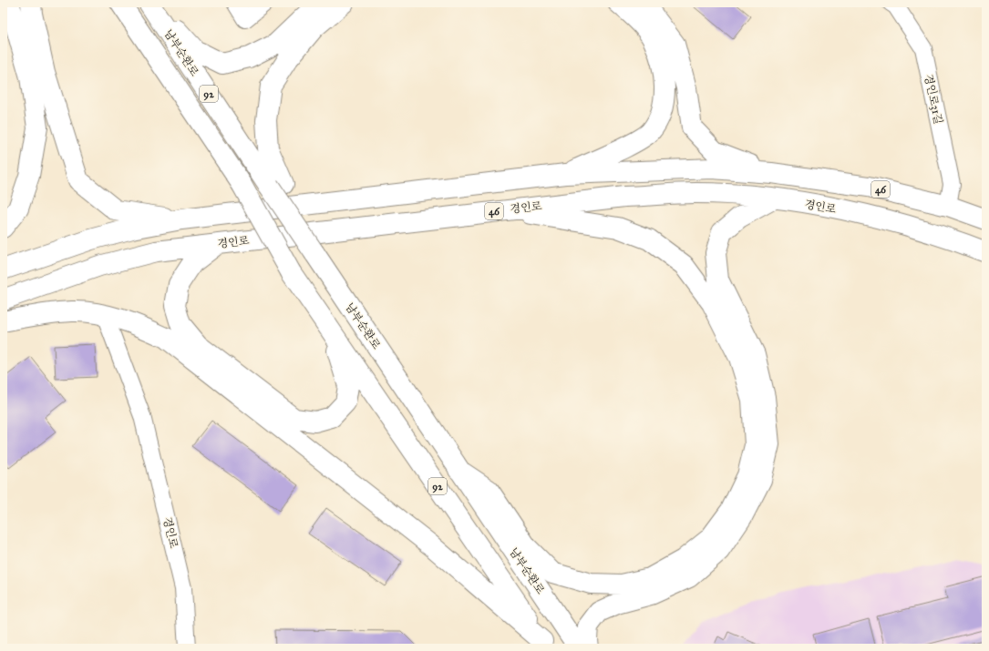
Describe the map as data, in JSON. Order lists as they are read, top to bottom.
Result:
{
  "streets": {
    "main road": [
      "남부순환로",
      "92",
      "46",
      "경인로"
    ],
    "street": ["경인로31길"]
  },
  "crossings": [
    ["경인로31길", "46"]
  ]
}
